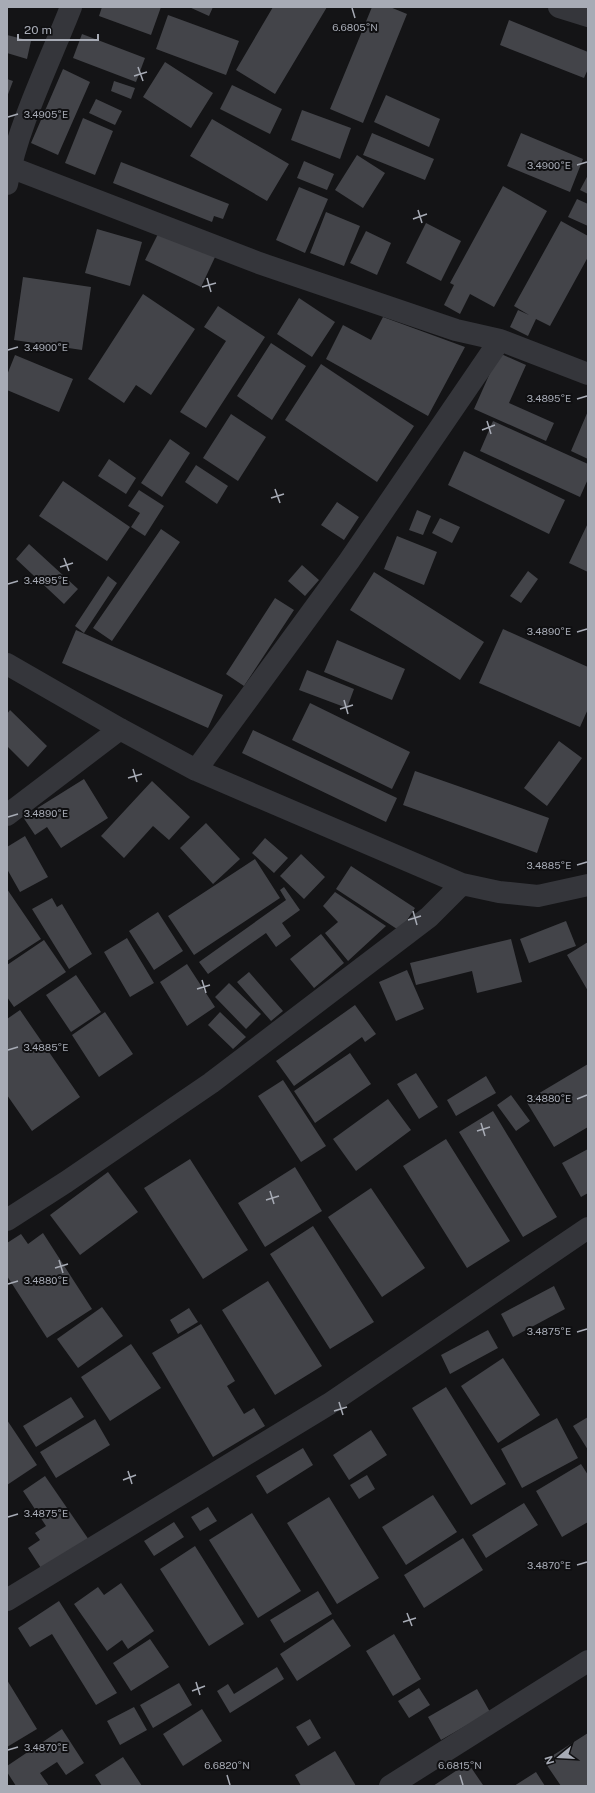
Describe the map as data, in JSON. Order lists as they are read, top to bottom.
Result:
{
  "scale_bar": "20 m",
  "north": "left",
  "coordinates": [
    "6.6805°N",
    "3.4905°E",
    "3.4900°E",
    "3.4895°E",
    "3.4890°E",
    "3.4885°E",
    "3.4880°E",
    "3.4875°E",
    "3.4870°E",
    "6.6820°N",
    "6.6815°N"
  ]
}
